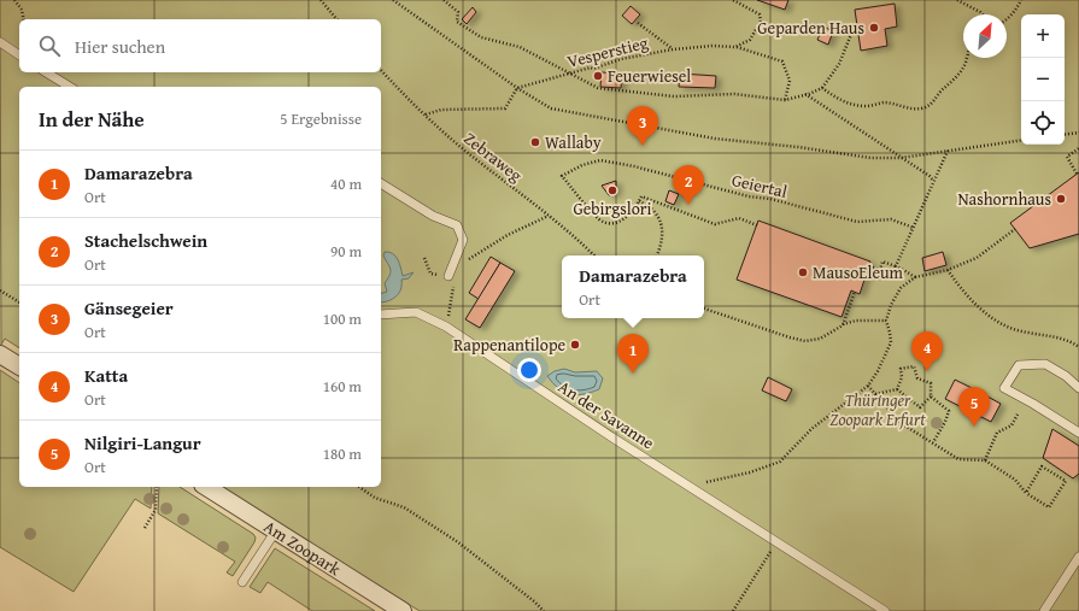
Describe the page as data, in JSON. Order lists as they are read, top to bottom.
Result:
{
  "streets": {
    "street": ["Am Zoopark"],
    "lane": ["An der Savanne"],
    "path": ["Vesperstieg", "Zebraweg", "Geiertal"]
  },
  "parks": ["Thüringer Zoopark Erfurt"],
  "places": [
    "Geparden Haus",
    "Feuerwiesel",
    "Wallaby",
    "Gebirgslori",
    "Nashornhaus",
    "MausoEleum",
    "Rappenantilope"
  ],
  "north": "top right",
  "page": {
    "map_buttons": ["+", "−"],
    "search": "Hier suchen",
    "heading": ["In der Nähe", "5 Ergebnisse"],
    "pins": [
      "3",
      "2",
      "4",
      "1",
      "5"
    ],
    "list": [
      {
        "mark": "1",
        "name": "Damarazebra",
        "note": "Ort",
        "value": "40 m"
      },
      {
        "mark": "2",
        "name": "Stachelschwein",
        "note": "Ort",
        "value": "90 m"
      },
      {
        "mark": "3",
        "name": "Gänsegeier",
        "note": "Ort",
        "value": "100 m"
      },
      {
        "mark": "4",
        "name": "Katta",
        "note": "Ort",
        "value": "160 m"
      },
      {
        "mark": "5",
        "name": "Nilgiri-Langur",
        "note": "Ort",
        "value": "180 m"
      }
    ],
    "popup": ["Damarazebra", "Ort"]
  }
}
